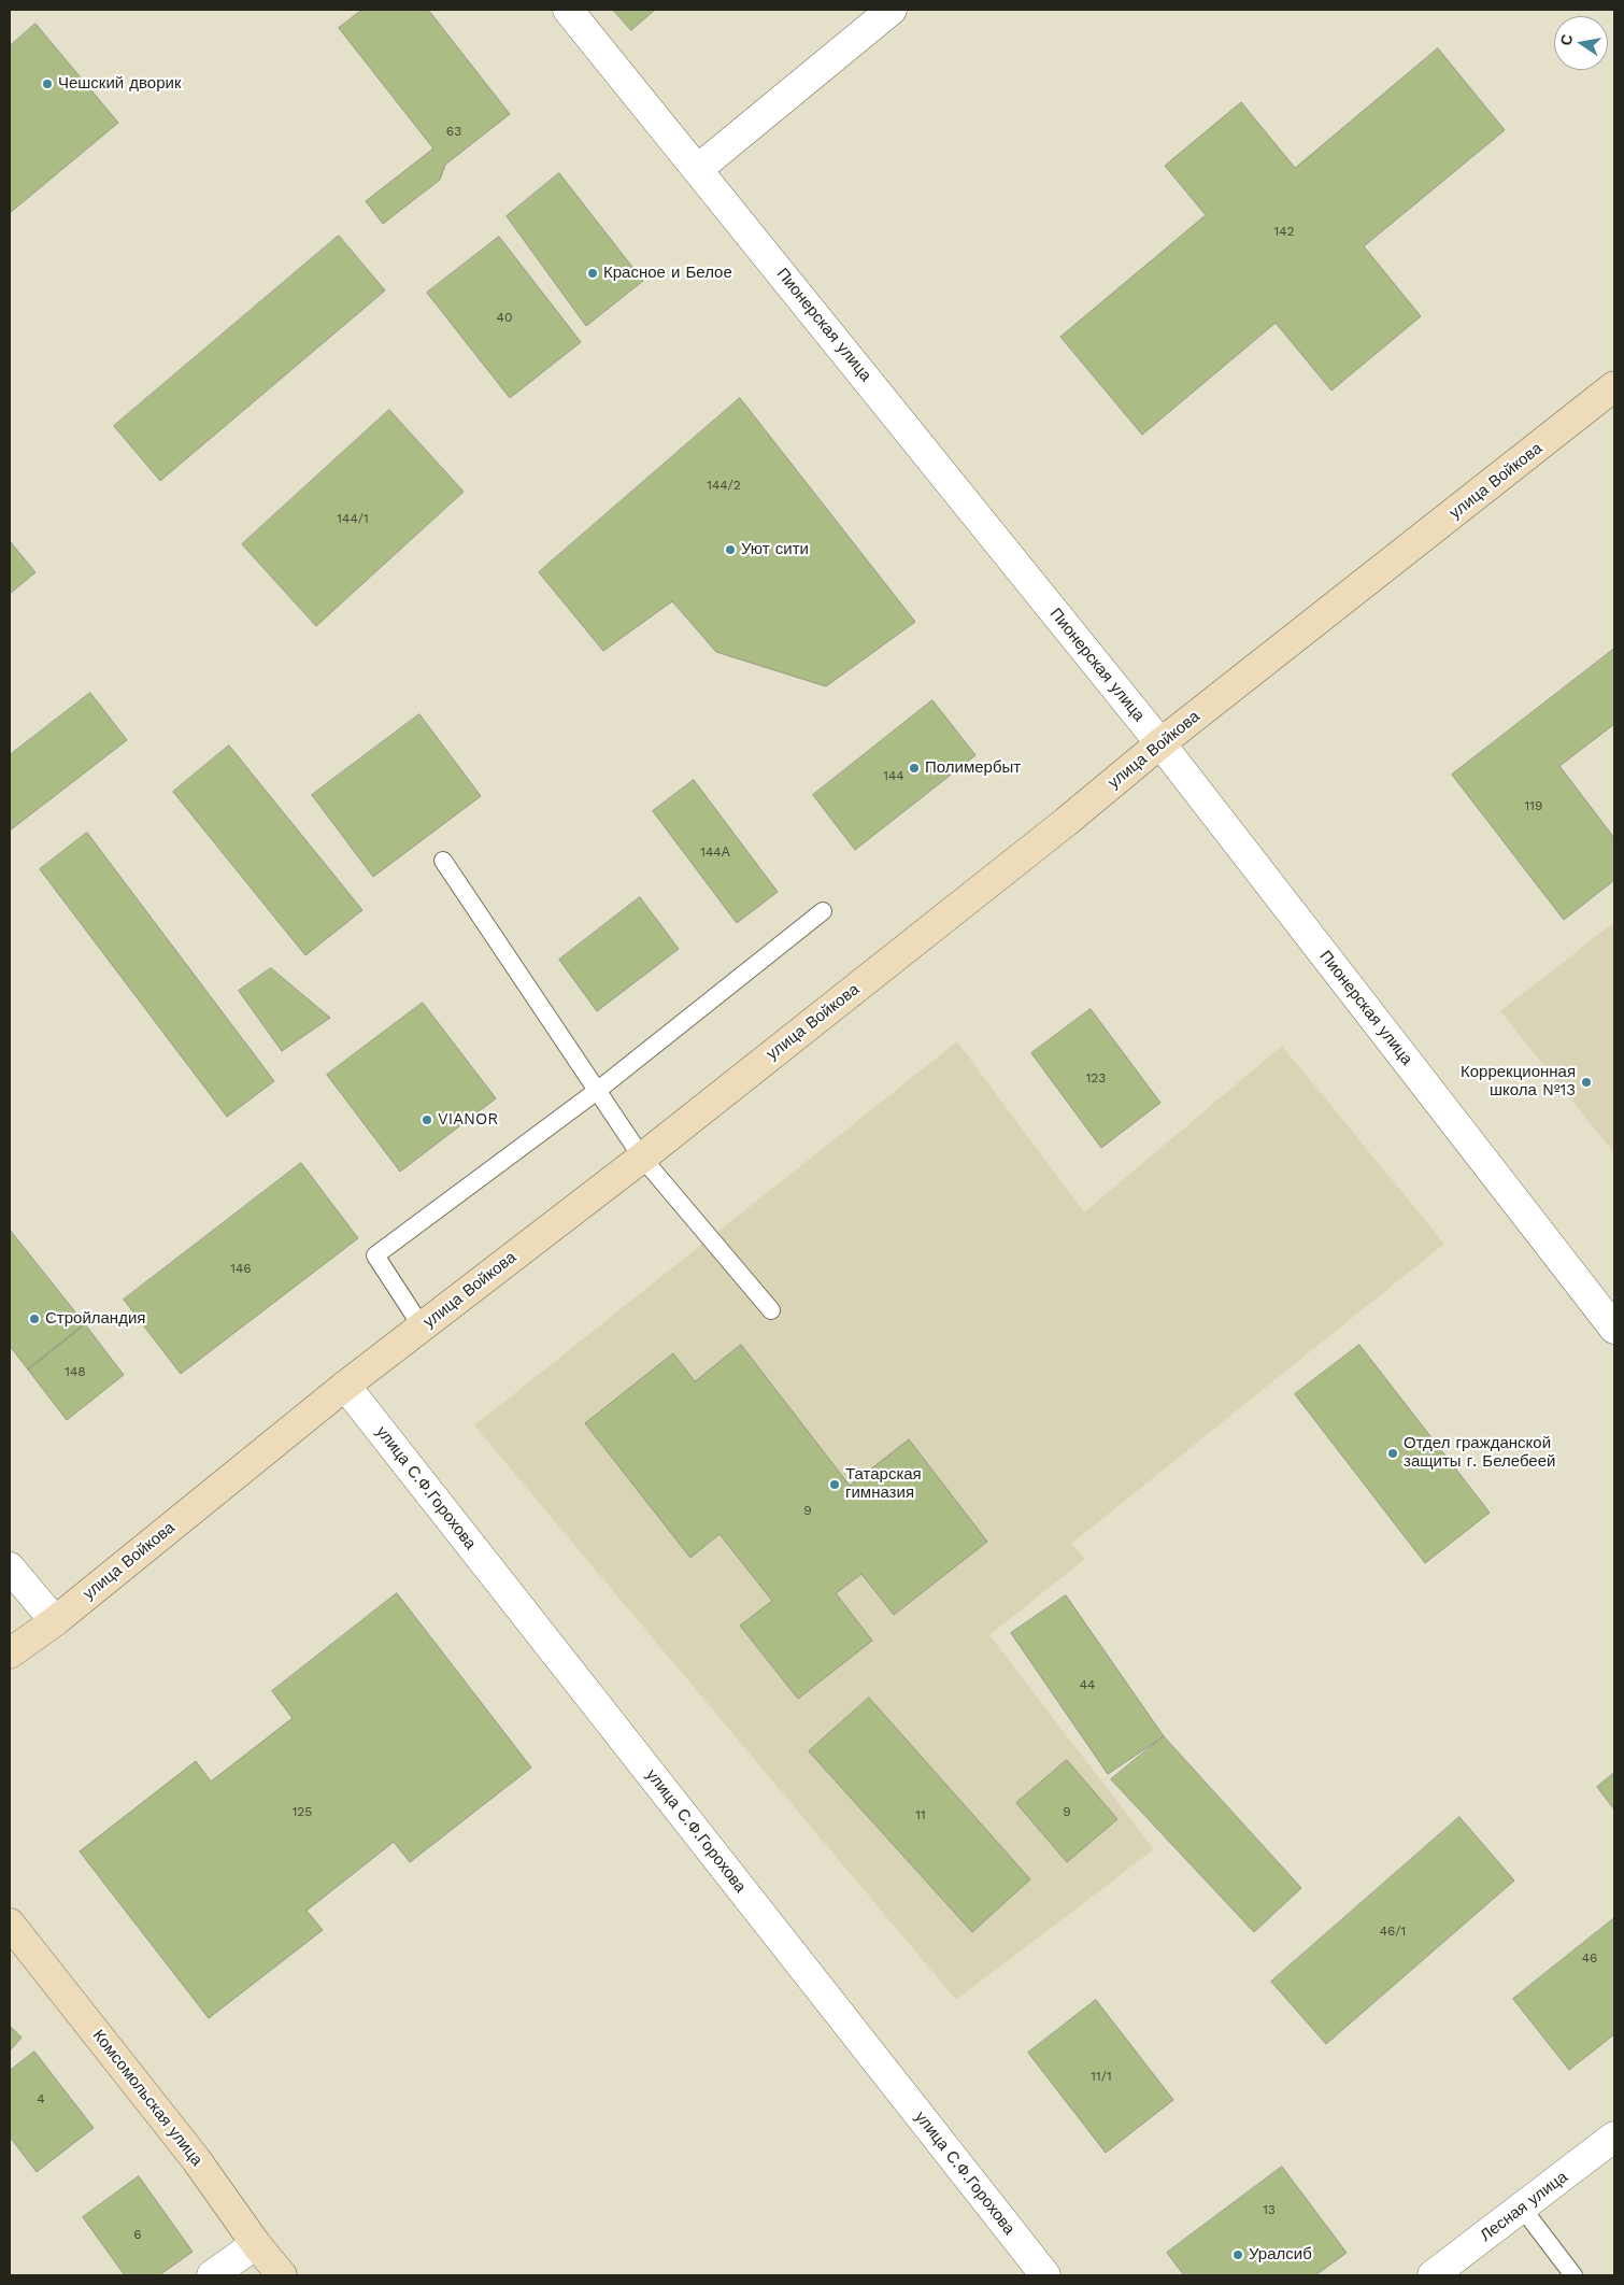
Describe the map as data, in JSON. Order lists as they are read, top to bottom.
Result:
{
  "streets": {
    "main road": ["улица Войкова", "Комсомольская улица"],
    "street": ["Пионерская улица", "улица С.Ф.Горохова", "Лесная улица"]
  },
  "crossings": [
    ["Пионерская улица", "улица Войкова"],
    ["улица Войкова", "улица С.Ф.Горохова"]
  ],
  "places": [
    "Чешский дворик",
    "Красное и Белое",
    "Уют сити",
    "Полимербыт",
    "Коррекционная школа №13",
    "VIANOR",
    "Стройландия",
    "Отдел гражданской защиты г. Белебеей",
    "Татарская гимназия",
    "Уралсиб"
  ],
  "house_numbers": [
    "63",
    "142",
    "40",
    "144/2",
    "144/1",
    "144",
    "119",
    "144А",
    "123",
    "146",
    "148",
    "9",
    "44",
    "125",
    "9",
    "11",
    "46/1",
    "46",
    "11/1",
    "4",
    "13",
    "6"
  ],
  "north": "left"
}
